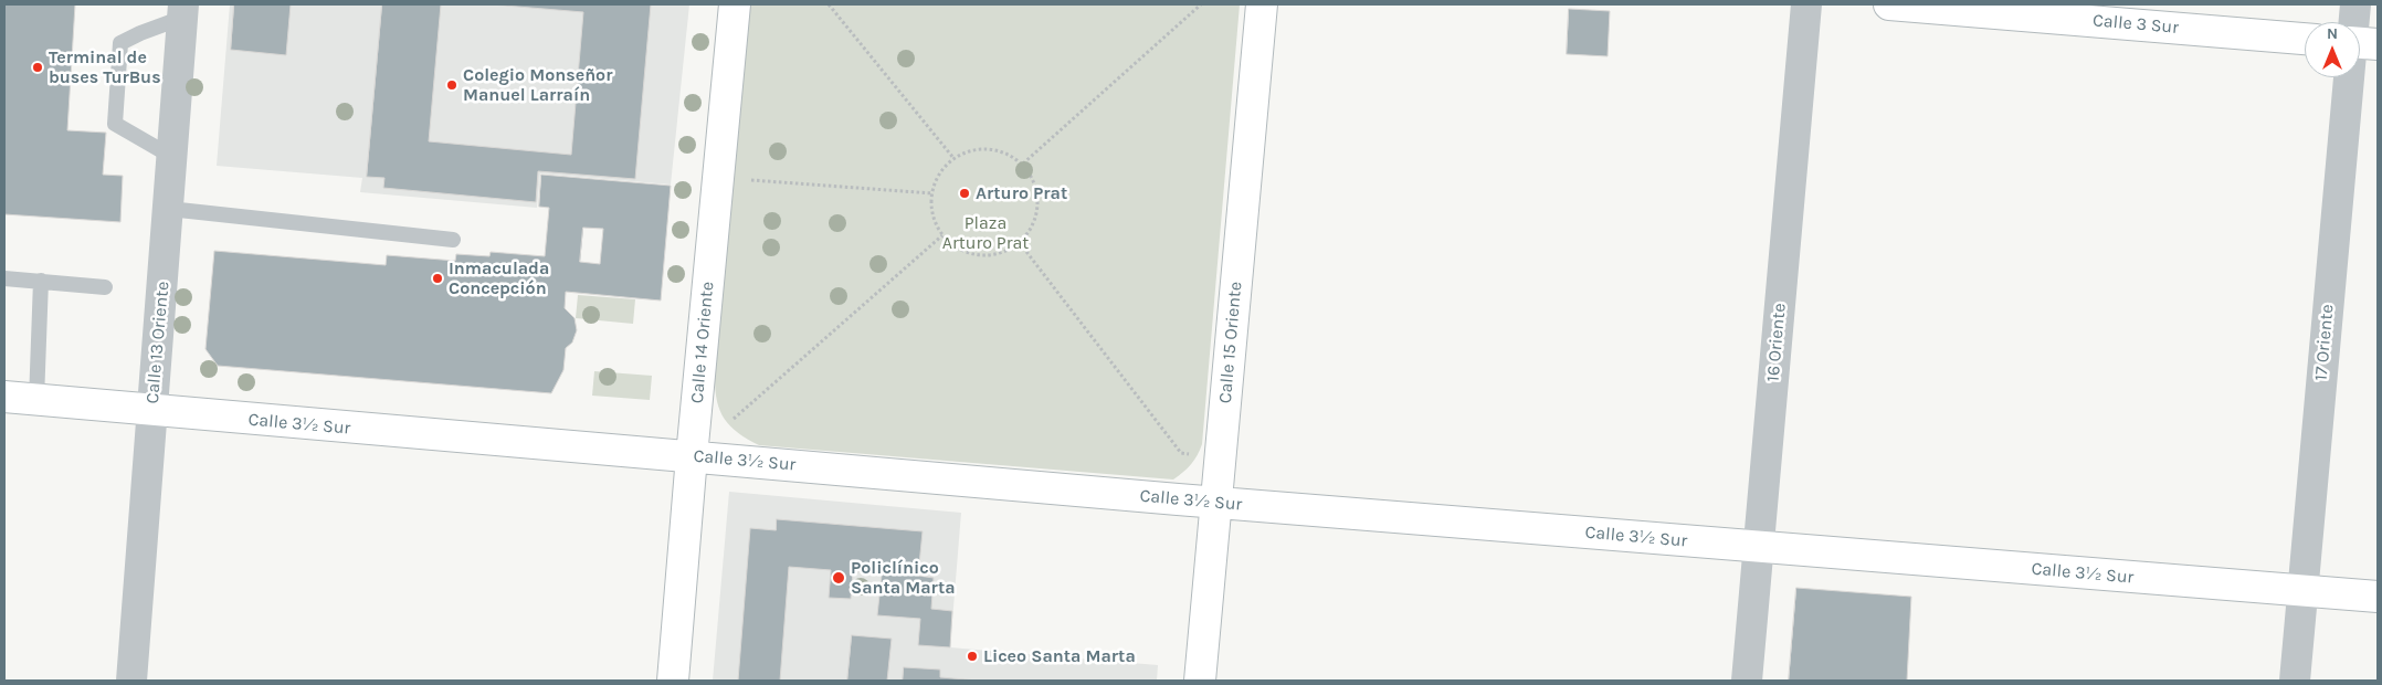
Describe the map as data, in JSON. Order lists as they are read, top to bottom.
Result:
{
  "streets": {
    "street": [
      "Calle 3 Sur",
      "Calle 13 Oriente",
      "Calle 14 Oriente",
      "Calle 15 Oriente",
      "16 Oriente",
      "17 Oriente",
      "Calle 3½ Sur"
    ]
  },
  "crossings": [
    ["Calle 13 Oriente", "Calle 3½ Sur"],
    ["Calle 14 Oriente", "Calle 3½ Sur"],
    ["Calle 15 Oriente", "Calle 3½ Sur"],
    ["16 Oriente", "Calle 3½ Sur"],
    ["17 Oriente", "Calle 3½ Sur"]
  ],
  "parks": ["Plaza Arturo Prat"],
  "places": [
    "Terminal de buses TurBus",
    "Colegio Monseñor Manuel Larraín",
    "Arturo Prat",
    "Inmaculada Concepción",
    "Policlínico Santa Marta",
    "Liceo Santa Marta"
  ],
  "north": "top"
}
